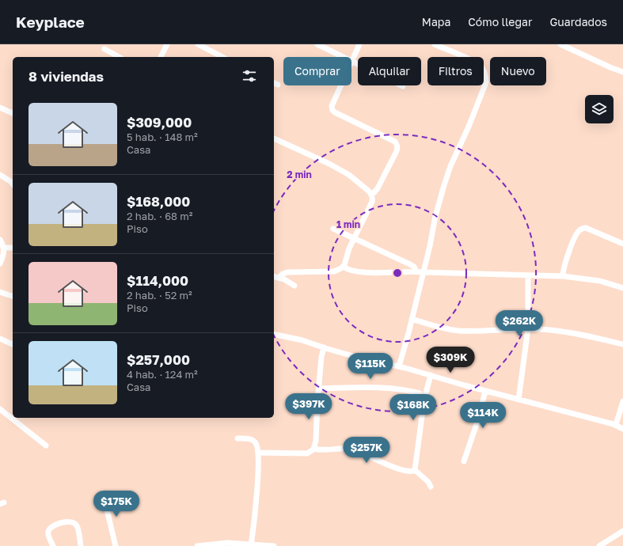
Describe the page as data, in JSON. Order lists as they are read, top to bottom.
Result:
{
  "page": {
    "header": "Keyplace",
    "nav": ["Mapa", "Cómo llegar", "Guardados"],
    "chip": [
      "Comprar",
      "Alquilar",
      "Filtros",
      "Nuevo"
    ],
    "heading": "8 viviendas",
    "list": [
      {
        "name": "$309,000",
        "note": "5 hab. · 148 m² · Casa"
      },
      {
        "name": "$168,000",
        "note": "2 hab. · 68 m² · Piso"
      },
      {
        "name": "$114,000",
        "note": "2 hab. · 52 m² · Piso"
      },
      {
        "name": "$257,000",
        "note": "4 hab. · 124 m² · Casa"
      }
    ],
    "price": [
      "$262K",
      "$309K",
      "$115K",
      "$397K",
      "$168K",
      "$114K",
      "$257K",
      "$175K"
    ]
  },
  "rings": ["2 min", "1 min"]
}
